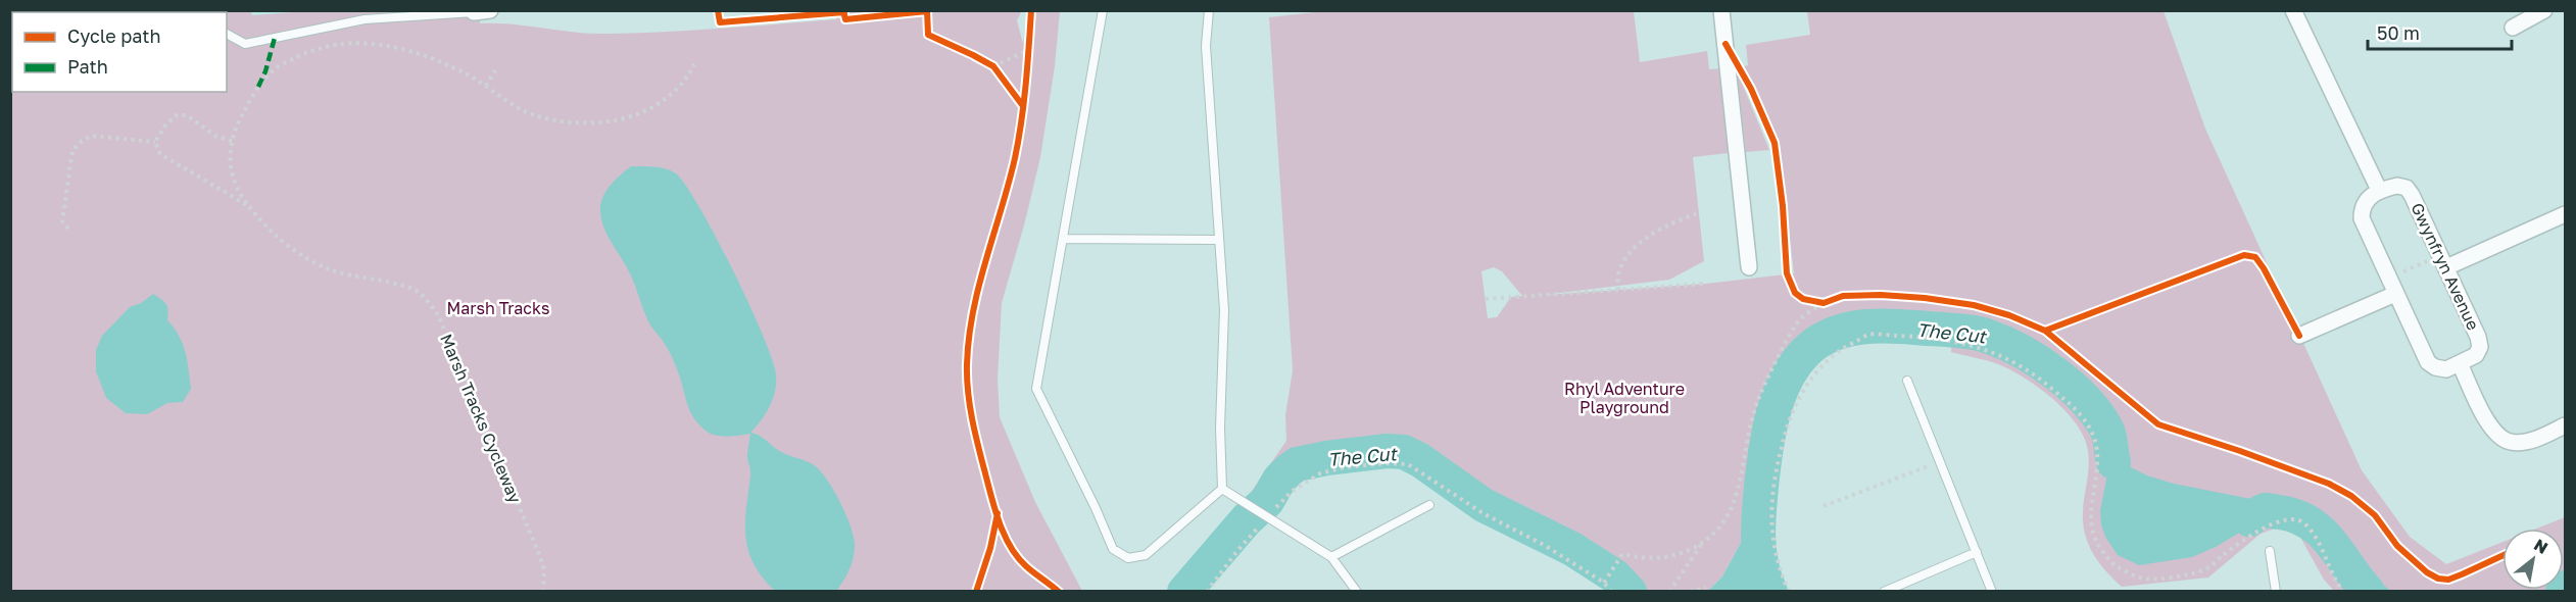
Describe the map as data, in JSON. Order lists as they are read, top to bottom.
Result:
{
  "streets": {
    "street": ["Gwynfryn Avenue"],
    "path": ["Marsh Tracks Cycleway"]
  },
  "water": ["The Cut"],
  "parks": ["Marsh Tracks", "Rhyl Adventure Playground"],
  "legend": ["Cycle path", "Path"],
  "scale_bar": "50 m",
  "north": "top right"
}
